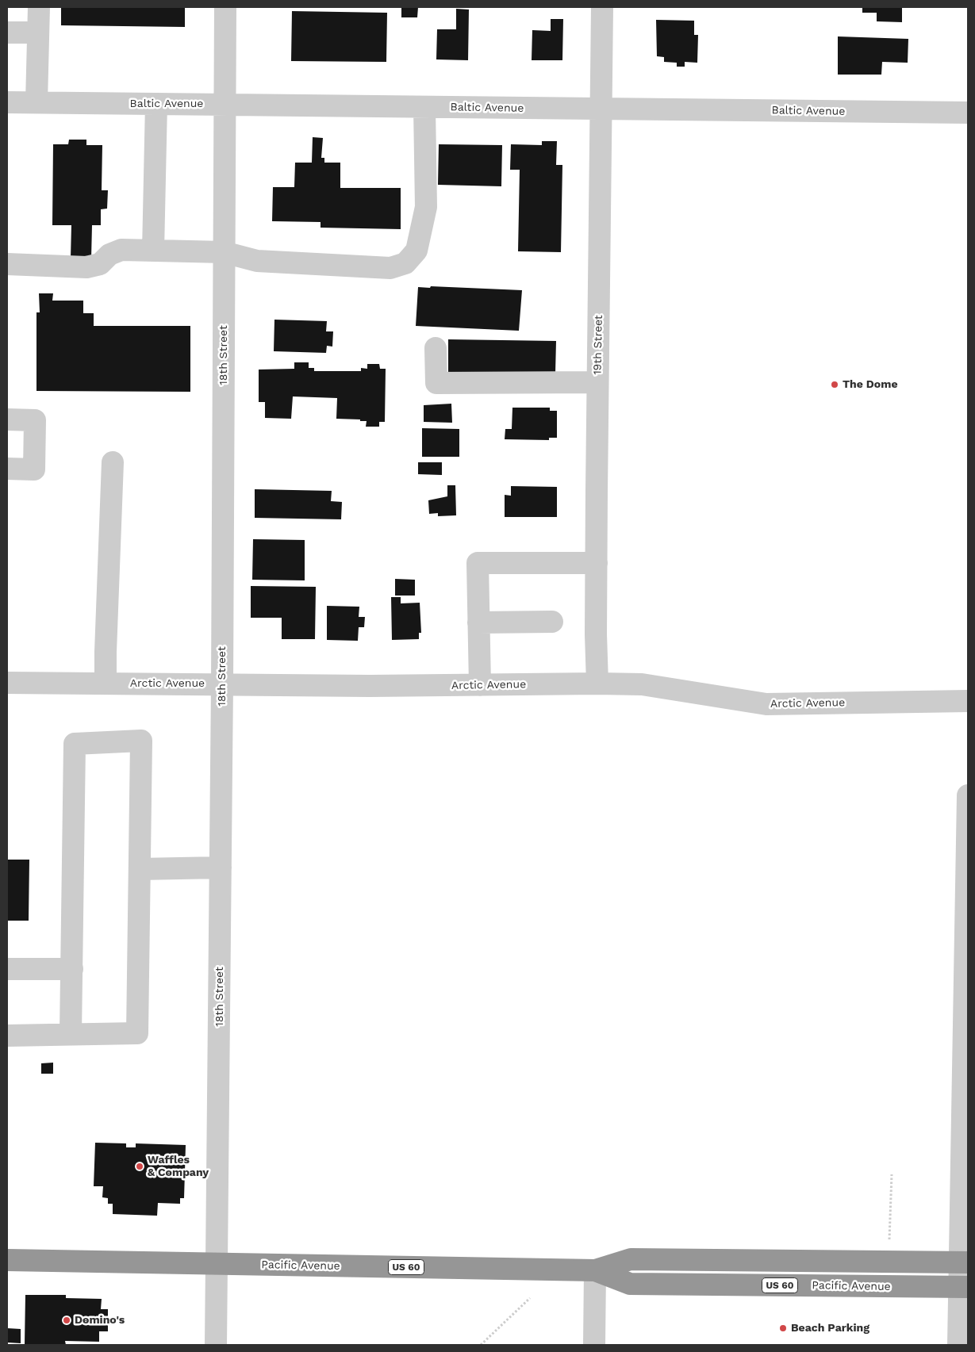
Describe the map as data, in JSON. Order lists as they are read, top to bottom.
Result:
{
  "streets": {
    "highway": ["Pacific Avenue", "US 60"],
    "street": [
      "Baltic Avenue",
      "19th Street",
      "18th Street",
      "Arctic Avenue"
    ]
  },
  "crossings": [
    ["Baltic Avenue", "19th Street"],
    ["Baltic Avenue", "18th Street"],
    ["19th Street", "Arctic Avenue"],
    ["18th Street", "Arctic Avenue"],
    ["18th Street", "Pacific Avenue"]
  ],
  "places": [
    "The Dome",
    "Waffles & Company",
    "Domino's",
    "Beach Parking"
  ]
}
